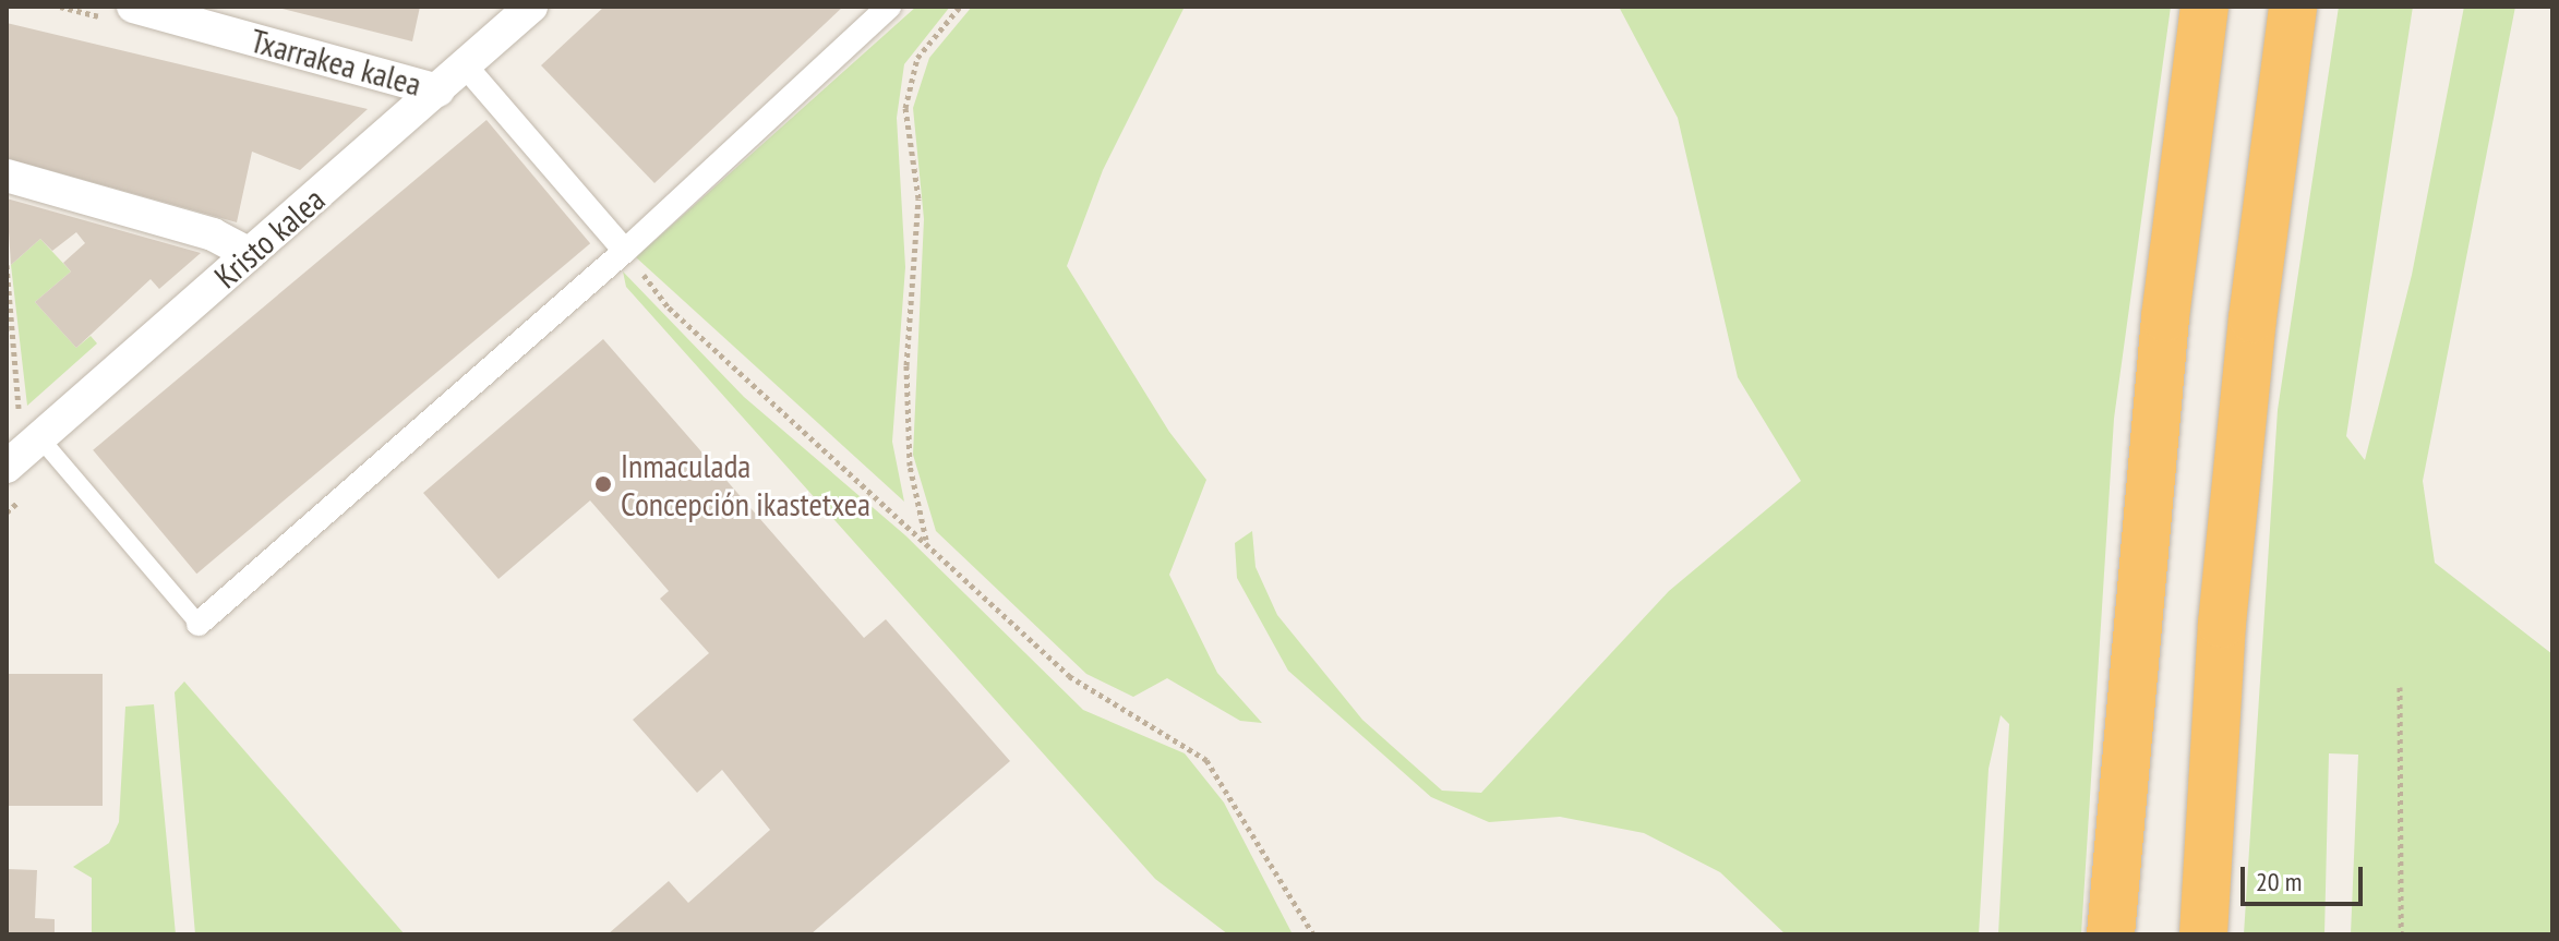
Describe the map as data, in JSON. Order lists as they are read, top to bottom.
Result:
{
  "streets": {
    "street": ["Txarrakea kalea", "Kristo kalea"]
  },
  "crossings": [
    ["Txarrakea kalea", "Kristo kalea"]
  ],
  "places": ["Inmaculada Concepción ikastetxea"],
  "scale_bar": "20 m"
}
